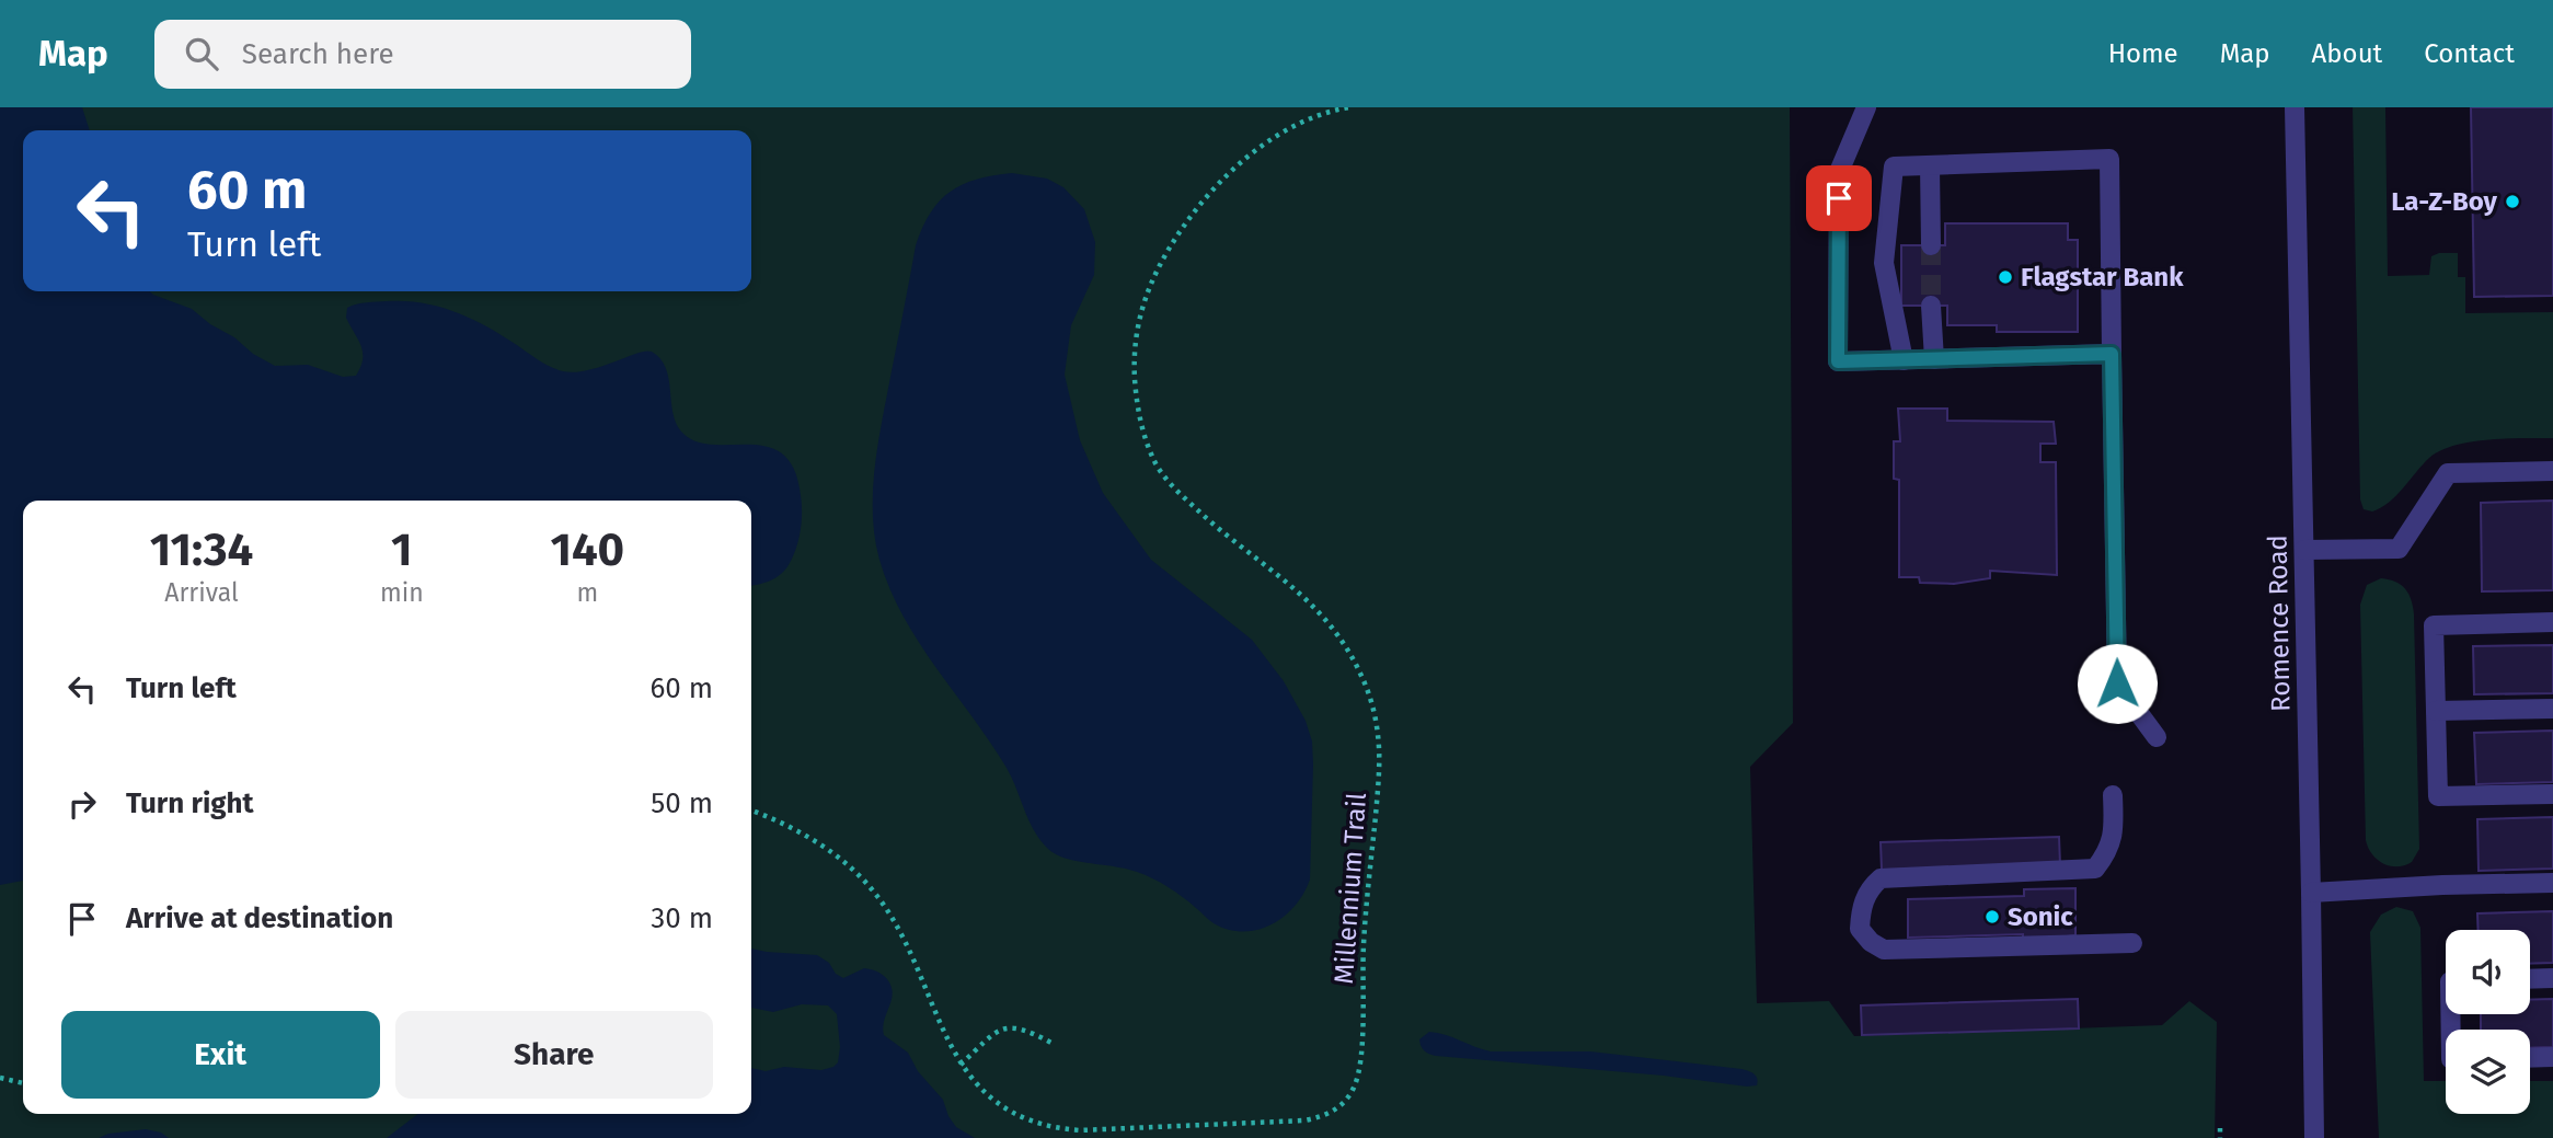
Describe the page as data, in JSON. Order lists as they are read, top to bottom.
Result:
{
  "streets": {
    "street": ["Romence Road"],
    "path": ["Millennium Trail"]
  },
  "places": ["La-Z-Boy", "Flagstar Bank", "Sonic"],
  "page": {
    "header": "Map",
    "search": "Search here",
    "nav": [
      "Home",
      "Map",
      "About",
      "Contact"
    ],
    "turn": ["60 m", "Turn left"],
    "eta": [
      "11:34",
      "Arrival",
      "1",
      "min",
      "140",
      "m"
    ],
    "list": [
      {
        "name": "Turn left",
        "value": "60 m"
      },
      {
        "name": "Turn right",
        "value": "50 m"
      },
      {
        "name": "Arrive at destination",
        "value": "30 m"
      }
    ],
    "buttons": ["Exit", "Share"]
  }
}
